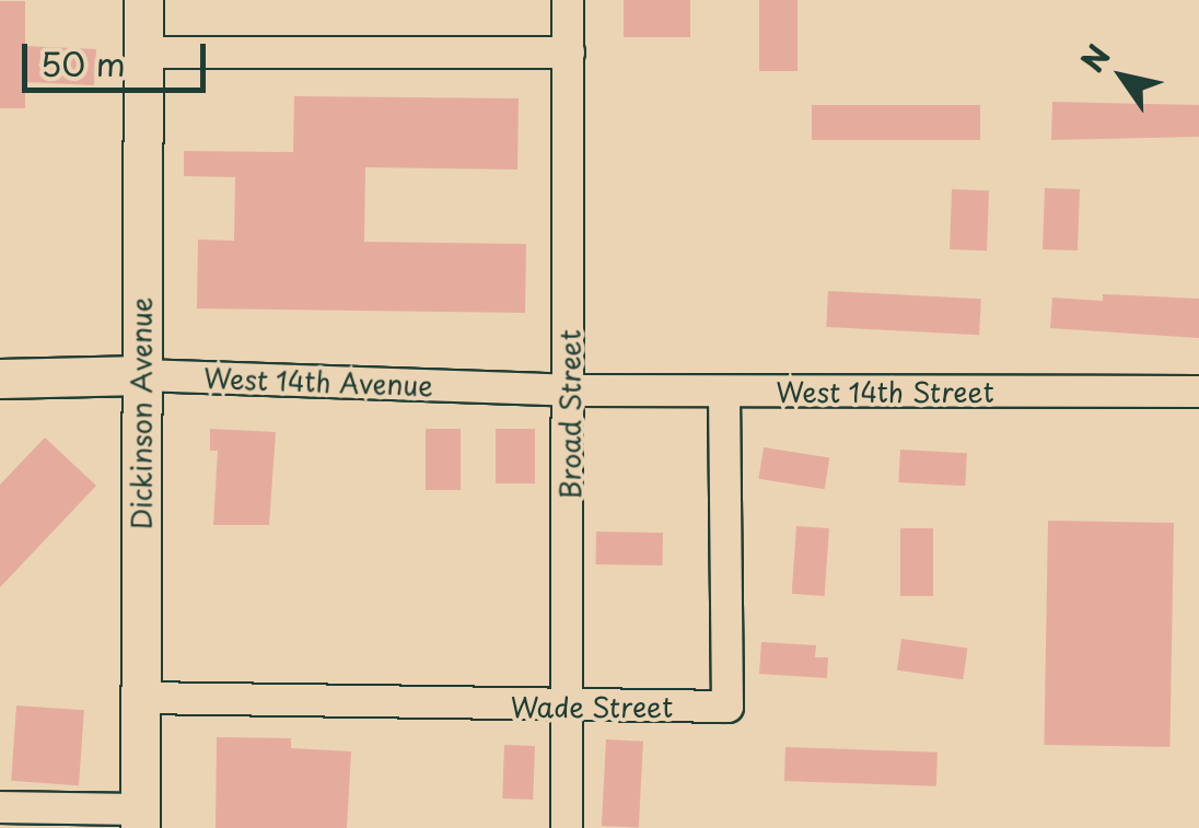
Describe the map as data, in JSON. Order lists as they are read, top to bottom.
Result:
{
  "streets": {
    "main road": ["West 14th Avenue", "Dickinson Avenue"],
    "street": ["West 14th Street", "Broad Street", "Wade Street"]
  },
  "crossings": [
    ["West 14th Avenue", "West 14th Street"],
    ["West 14th Avenue", "Dickinson Avenue"],
    ["West 14th Avenue", "Broad Street"],
    ["West 14th Street", "Broad Street"],
    ["West 14th Street", "Wade Street"],
    ["Dickinson Avenue", "Wade Street"],
    ["Broad Street", "Wade Street"]
  ],
  "scale_bar": "50 m",
  "north": "top left"
}
